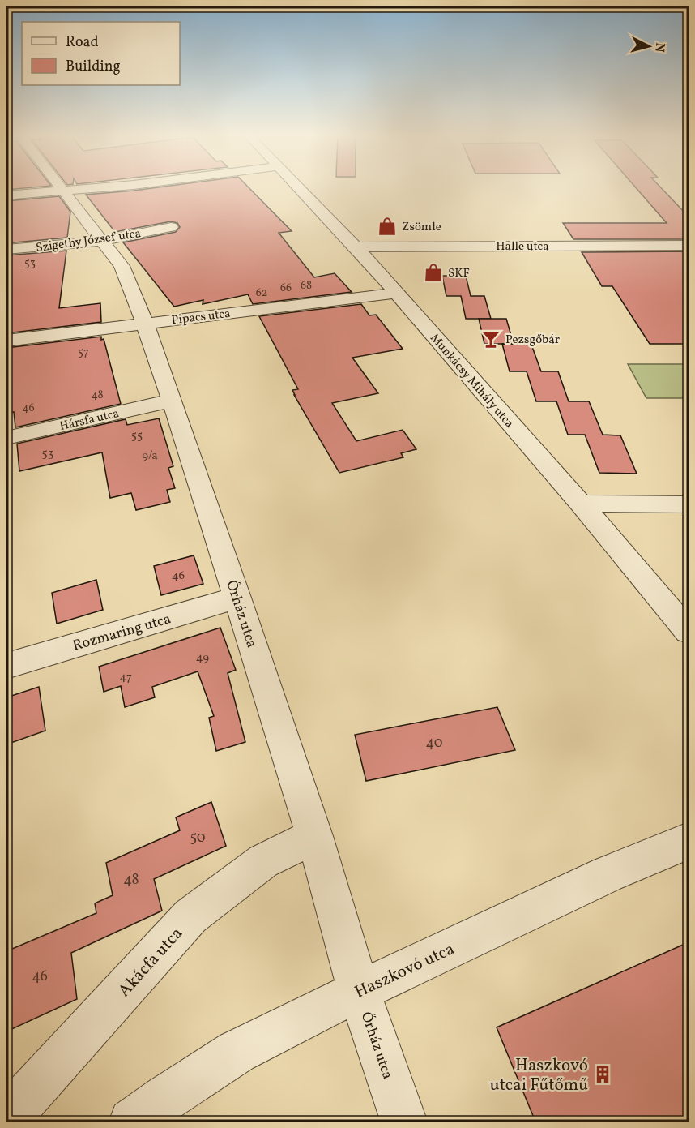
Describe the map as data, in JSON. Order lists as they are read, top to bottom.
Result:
{
  "streets": {
    "street": [
      "Szigethy József utca",
      "Halle utca",
      "Pipacs utca",
      "Munkácsy Mihály utca",
      "Hársfa utca",
      "Őrház utca",
      "Rozmaring utca",
      "Akácfa utca",
      "Haszkovó utca"
    ]
  },
  "crossings": [
    ["Szigethy József utca", "Őrház utca"],
    ["Halle utca", "Munkácsy Mihály utca"],
    ["Pipacs utca", "Munkácsy Mihály utca"],
    ["Pipacs utca", "Őrház utca"],
    ["Hársfa utca", "Őrház utca"],
    ["Őrház utca", "Rozmaring utca"],
    ["Őrház utca", "Akácfa utca"],
    ["Őrház utca", "Haszkovó utca"]
  ],
  "places": {
    "shop": ["Zsömle", "SKF"],
    "bar": ["Pezsgőbár"],
    "building": ["Haszkovó utcai Fűtőmű"]
  },
  "house_numbers": [
    "53",
    "68",
    "66",
    "62",
    "57",
    "48",
    "46",
    "55",
    "53",
    "9/a",
    "46",
    "49",
    "47",
    "40",
    "50",
    "48",
    "46"
  ],
  "legend": ["Road", "Building"],
  "north": "right"
}
